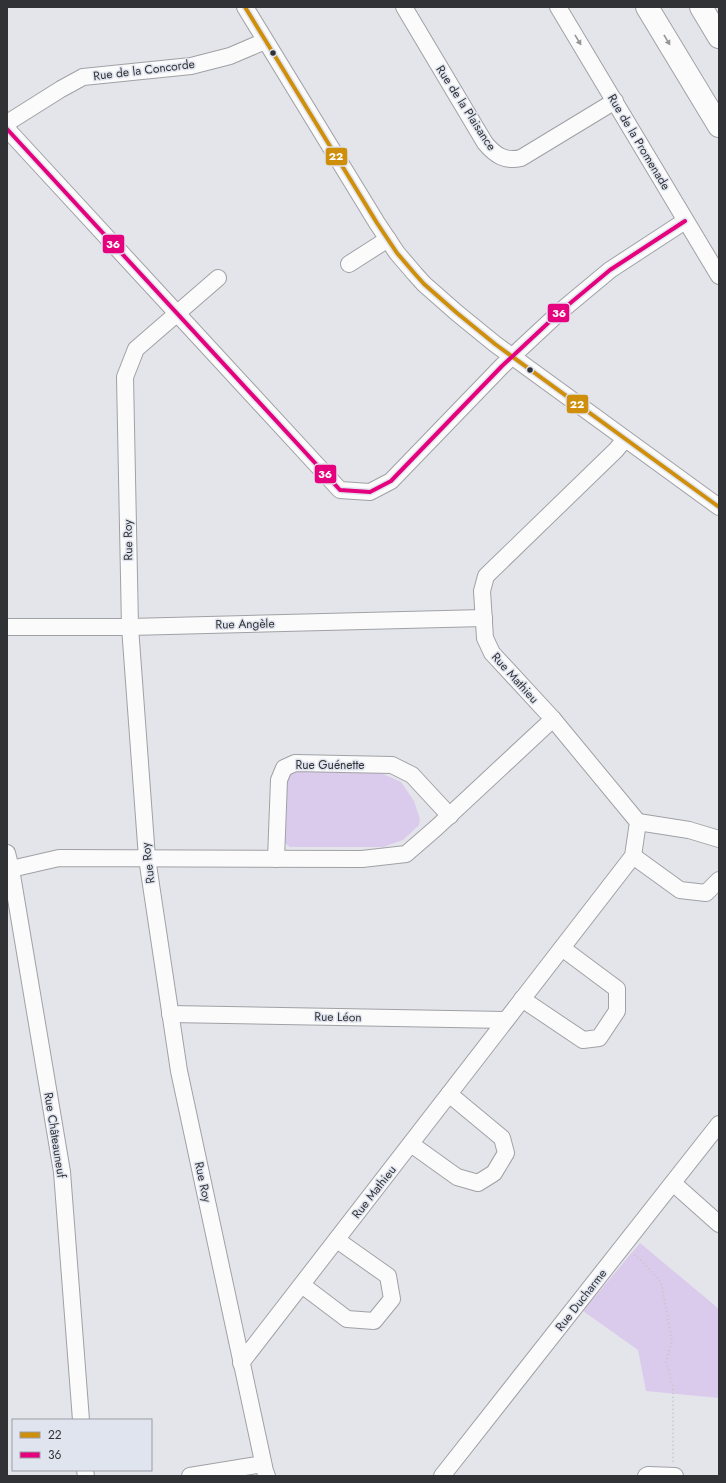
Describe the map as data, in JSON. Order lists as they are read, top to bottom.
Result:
{
  "streets": {
    "street": [
      "Rue de la Concorde",
      "Rue de la Plaisance",
      "Rue de la Promenade",
      "Rue Roy",
      "Rue Angèle",
      "Rue Mathieu",
      "Rue Guénette",
      "Rue Léon",
      "Rue Châteauneuf",
      "Rue Ducharme"
    ]
  },
  "crossings": [
    ["Rue de la Plaisance", "Rue de la Promenade"],
    ["Rue Roy", "Rue Angèle"],
    ["Rue Roy", "Rue Mathieu"],
    ["Rue Roy", "Rue Léon"],
    ["Rue Angèle", "Rue Mathieu"],
    ["Rue Mathieu", "Rue Léon"]
  ],
  "one_way": ["Rue de la Promenade"],
  "lines": ["transit line 22", "transit line 36"],
  "legend": ["22", "36"]
}
